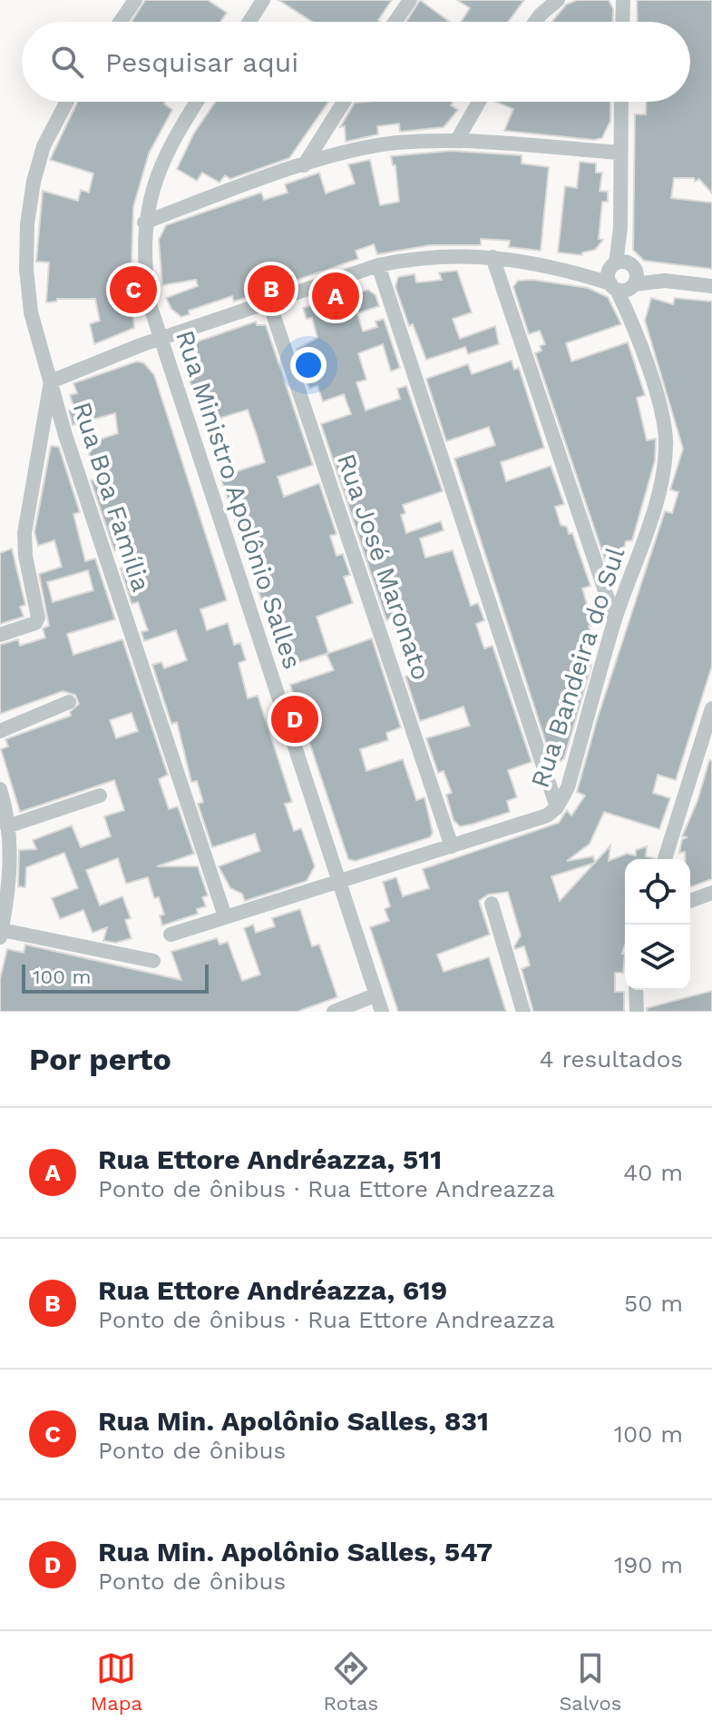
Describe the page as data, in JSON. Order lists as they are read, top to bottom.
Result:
{
  "streets": {
    "street": [
      "Rua Boa Família",
      "Rua Ministro Apolônio Salles",
      "Rua José Maronato",
      "Rua Bandeira do Sul"
    ]
  },
  "crossings": [
    ["Rua Boa Família", "Rua Bandeira do Sul"],
    ["Rua Ministro Apolônio Salles", "Rua Bandeira do Sul"],
    ["Rua José Maronato", "Rua Bandeira do Sul"]
  ],
  "scale_bar": "100 m",
  "page": {
    "search": "Pesquisar aqui",
    "pins": [
      "B",
      "C",
      "A",
      "D"
    ],
    "scale": "100 m",
    "heading": ["Por perto", "4 resultados"],
    "list": [
      {
        "mark": "A",
        "name": "Rua Ettore Andréazza, 511",
        "note": "Ponto de ônibus · Rua Ettore Andreazza",
        "value": "40 m"
      },
      {
        "mark": "B",
        "name": "Rua Ettore Andréazza, 619",
        "note": "Ponto de ônibus · Rua Ettore Andreazza",
        "value": "50 m"
      },
      {
        "mark": "C",
        "name": "Rua Min. Apolônio Salles, 831",
        "note": "Ponto de ônibus",
        "value": "100 m"
      },
      {
        "mark": "D",
        "name": "Rua Min. Apolônio Salles, 547",
        "note": "Ponto de ônibus",
        "value": "190 m"
      }
    ],
    "nav": ["Mapa", "Rotas", "Salvos"]
  }
}
